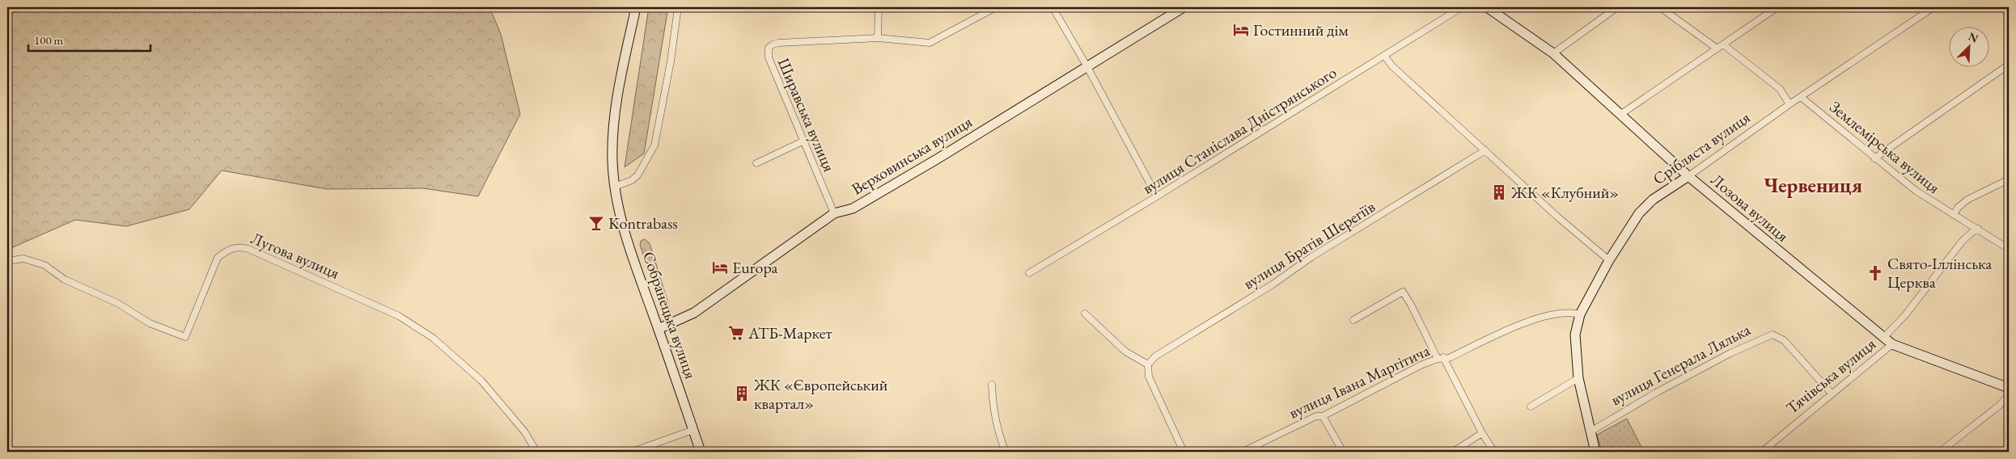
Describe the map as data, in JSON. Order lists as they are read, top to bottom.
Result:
{
  "streets": {
    "street": [
      "Ширавська вулиця",
      "вулиця Станіслава Дністрянського",
      "Землемірська вулиця",
      "Срібляста вулиця",
      "Верховинська вулиця",
      "Лозова вулиця",
      "вулиця Братів Шерегіїв",
      "Лугова вулиця",
      "Собранецька вулиця",
      "вулиця Генерала Лялька",
      "Тячівська вулиця",
      "вулиця Івана Маргітича"
    ]
  },
  "crossings": [
    ["Ширавська вулиця", "Верховинська вулиця"],
    ["Землемірська вулиця", "Срібляста вулиця"],
    ["Землемірська вулиця", "Тячівська вулиця"],
    ["Срібляста вулиця", "Лозова вулиця"],
    ["Срібляста вулиця", "вулиця Генерала Лялька"],
    ["Срібляста вулиця", "вулиця Івана Маргітича"],
    ["Верховинська вулиця", "Собранецька вулиця"],
    ["Лозова вулиця", "Тячівська вулиця"],
    ["вулиця Генерала Лялька", "Тячівська вулиця"]
  ],
  "districts": ["Червениця"],
  "places": {
    "hotel": ["Гостинний дім", "Europa"],
    "building": ["ЖК «Клубний»", "ЖК «Європейський квартал»"],
    "bar": ["Kontrabass"],
    "church": ["Свято-Іллінська Церква"],
    "supermarket": ["АТБ-Маркет"]
  },
  "scale_bar": "100 m",
  "north": "top right"
}
